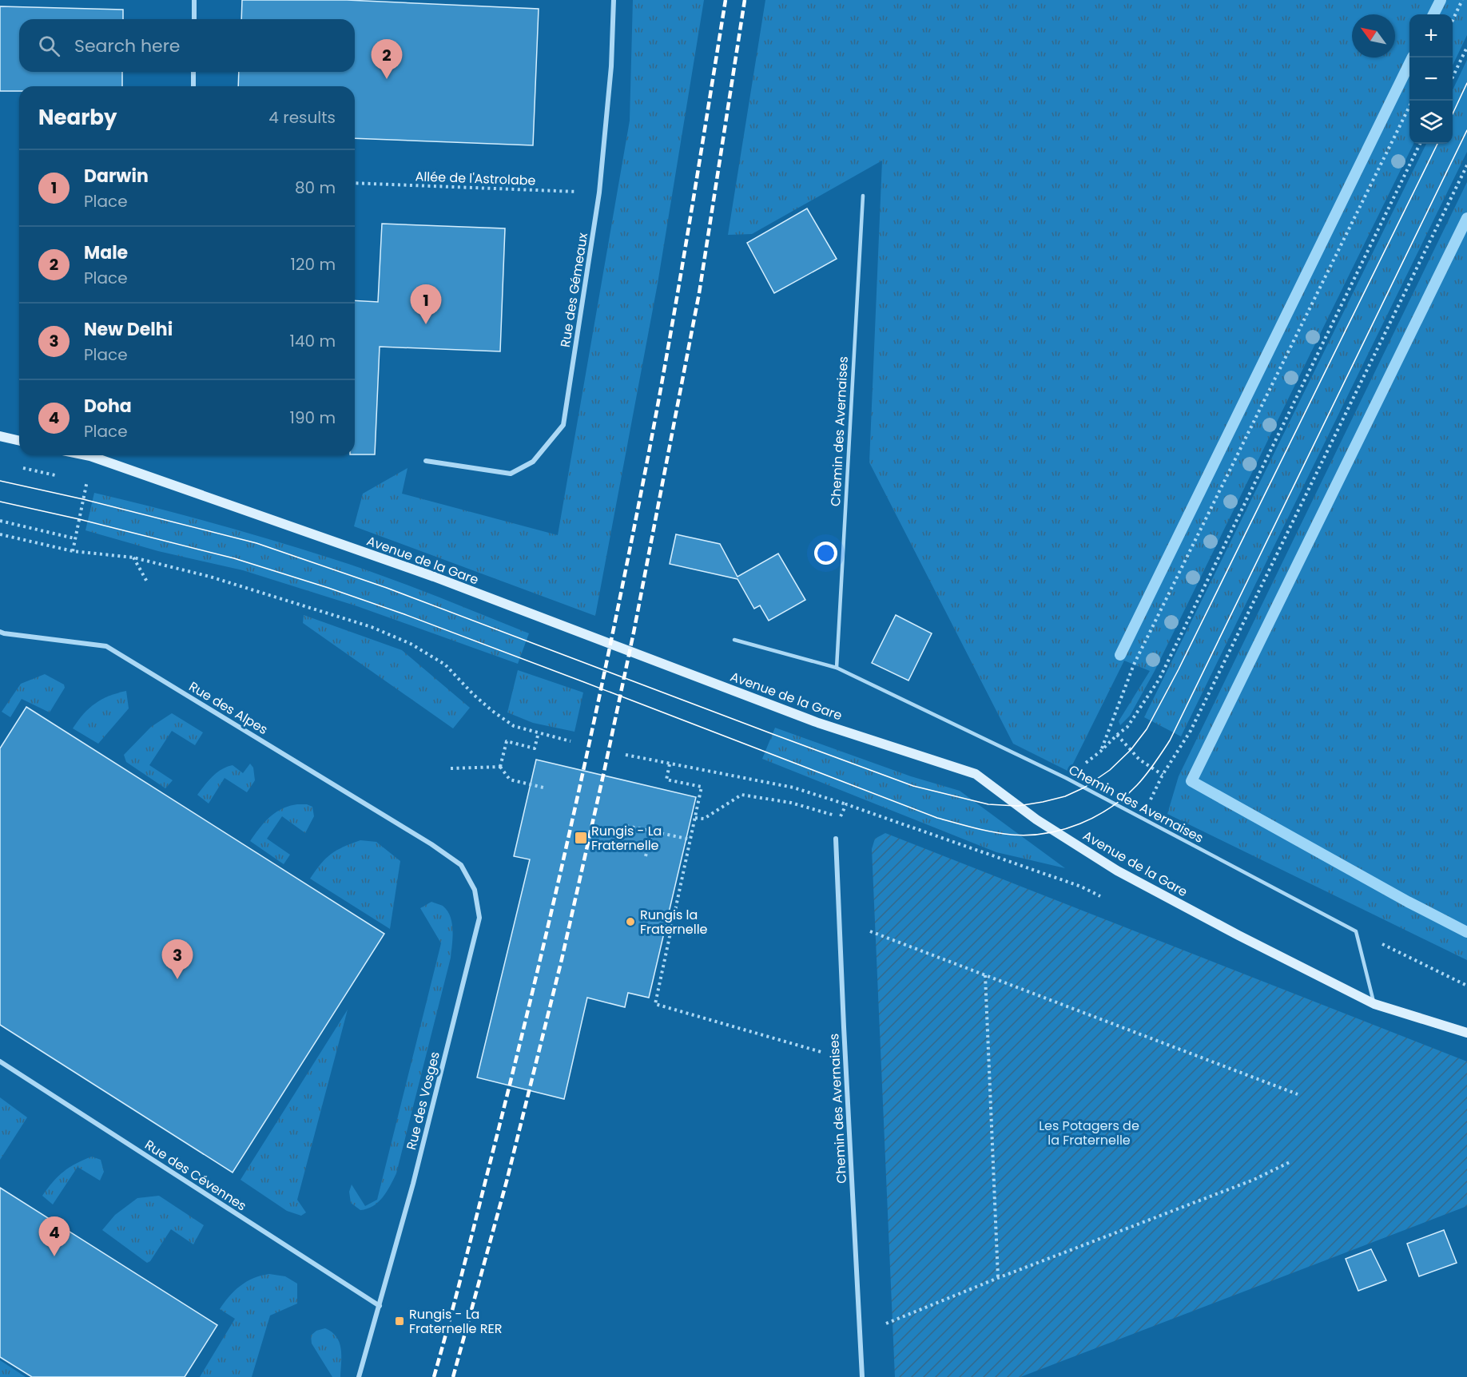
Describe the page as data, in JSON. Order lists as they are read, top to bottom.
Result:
{
  "streets": {
    "main road": ["Avenue de la Gare"],
    "street": [
      "Rue des Gémeaux",
      "Chemin des Avernaises",
      "Rue des Alpes",
      "Rue des Vosges",
      "Rue des Cévennes"
    ],
    "path": ["Allée de l'Astrolabe"]
  },
  "crossings": [
    ["Allée de l'Astrolabe", "Rue des Gémeaux"],
    ["Rue des Alpes", "Rue des Vosges"],
    ["Rue des Vosges", "Rue des Cévennes"]
  ],
  "parks": ["Les Potagers de la Fraternelle"],
  "places": {
    "transit": ["Rungis - La Fraternelle", "Rungis - La Fraternelle RER"],
    "other": ["Rungis la Fraternelle"]
  },
  "north": "top left",
  "page": {
    "map_buttons": ["+", "−"],
    "search": "Search here",
    "pins": [
      "2",
      "1",
      "3",
      "4"
    ],
    "heading": ["Nearby", "4 results"],
    "list": [
      {
        "mark": "1",
        "name": "Darwin",
        "note": "Place",
        "value": "80 m"
      },
      {
        "mark": "2",
        "name": "Male",
        "note": "Place",
        "value": "120 m"
      },
      {
        "mark": "3",
        "name": "New Delhi",
        "note": "Place",
        "value": "140 m"
      },
      {
        "mark": "4",
        "name": "Doha",
        "note": "Place",
        "value": "190 m"
      }
    ]
  }
}
